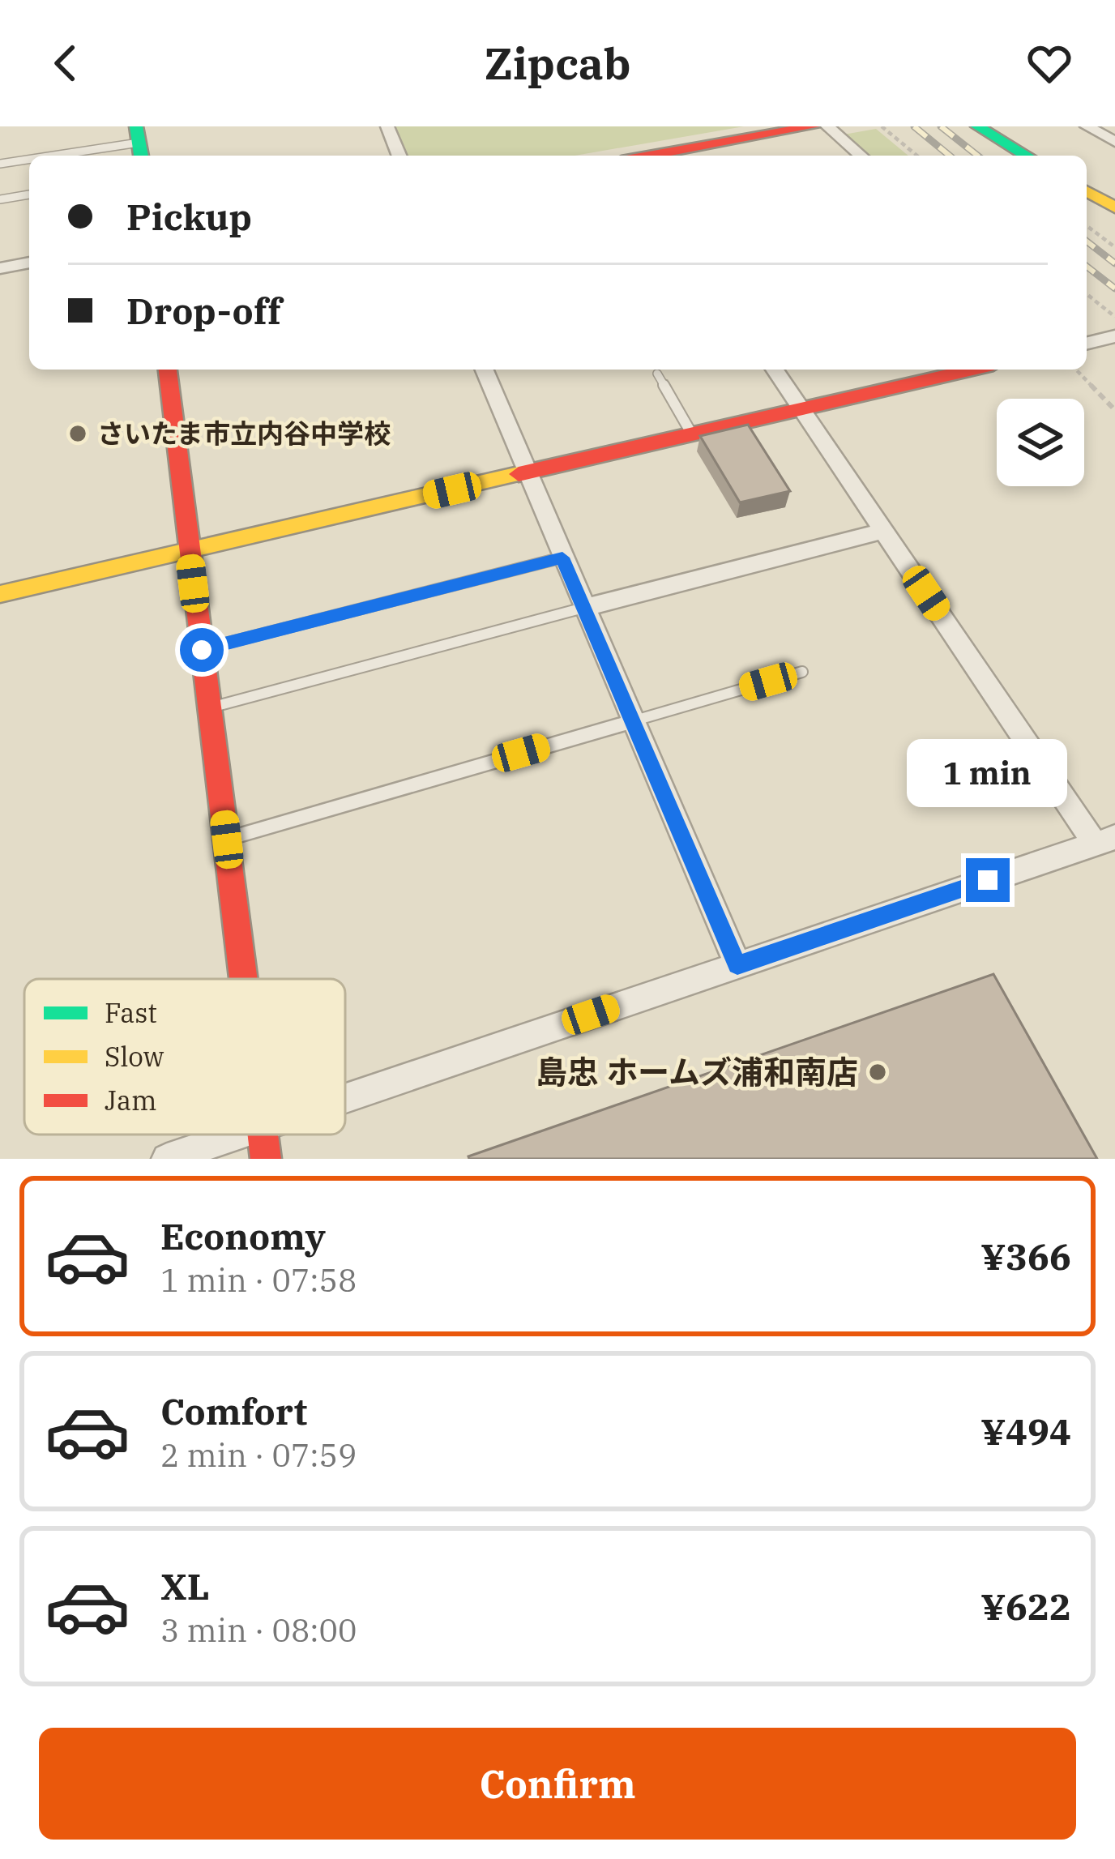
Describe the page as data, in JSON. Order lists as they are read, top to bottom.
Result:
{
  "places": ["さいたま市立内谷中学校", "島忠 ホームズ浦和南店"],
  "legend": ["Fast", "Slow", "Jam"],
  "page": {
    "header": "Zipcab",
    "banner": ["Pickup", "Drop-off"],
    "bubble": "1 min",
    "list": [
      {
        "name": "Economy",
        "note": "1 min · 07:58",
        "value": "¥366"
      },
      {
        "name": "Comfort",
        "note": "2 min · 07:59",
        "value": "¥494"
      },
      {
        "name": "XL",
        "note": "3 min · 08:00",
        "value": "¥622"
      }
    ],
    "buttons": "Confirm"
  }
}
